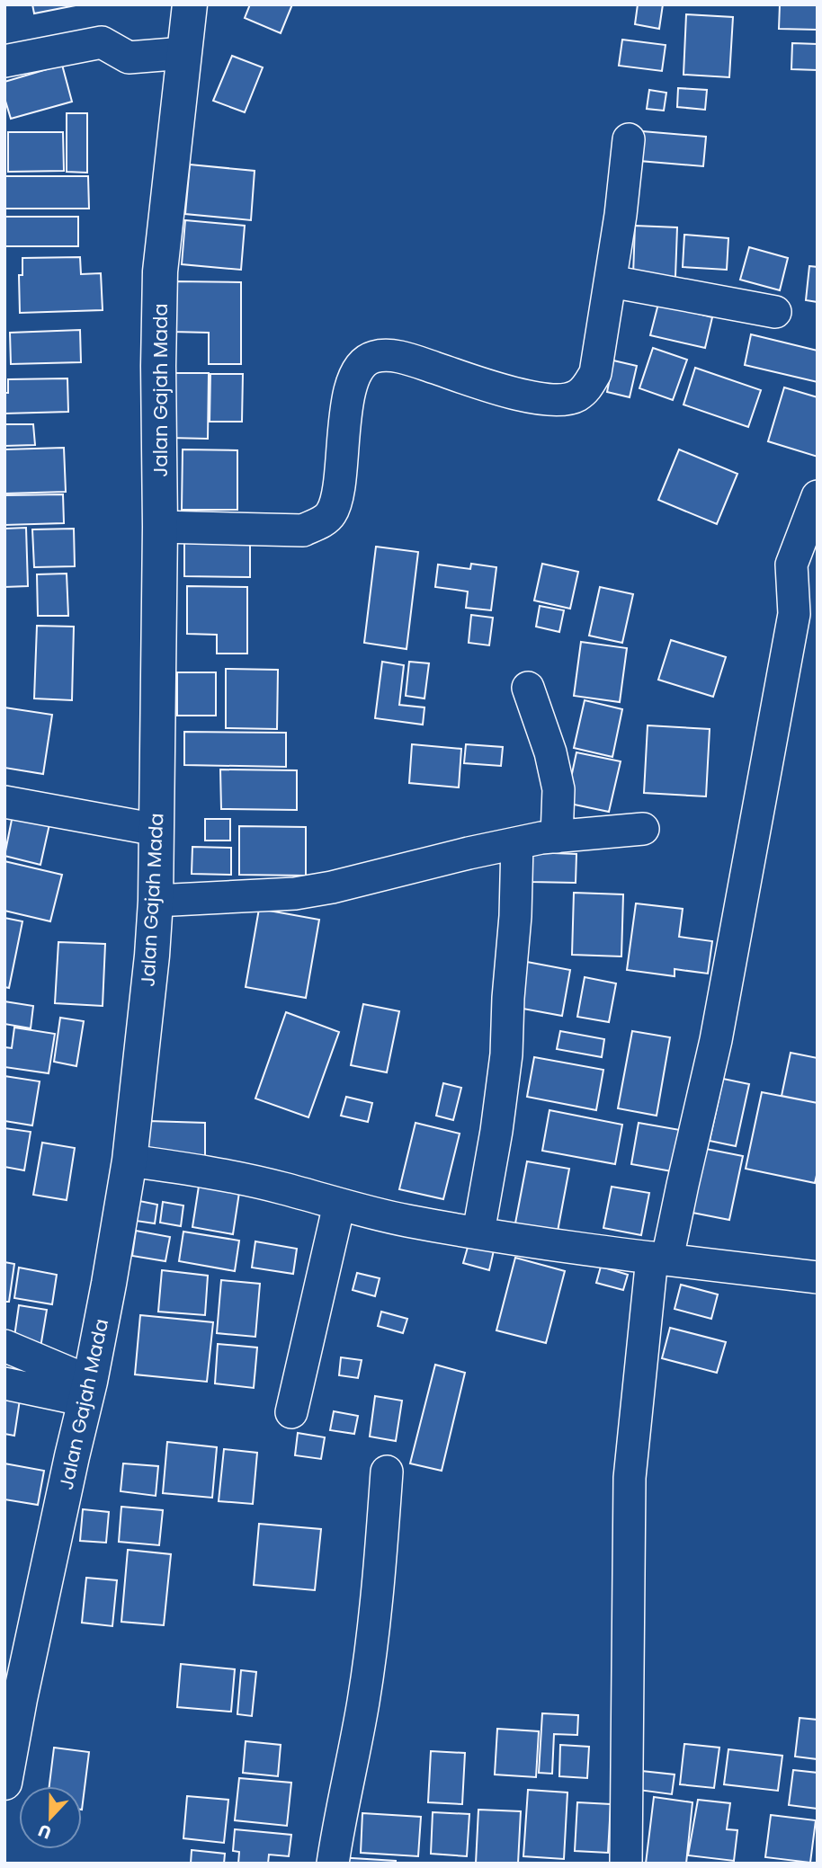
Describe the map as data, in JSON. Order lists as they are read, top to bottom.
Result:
{
  "streets": {
    "highway": ["Jalan Gajah Mada"]
  },
  "north": "bottom"
}
